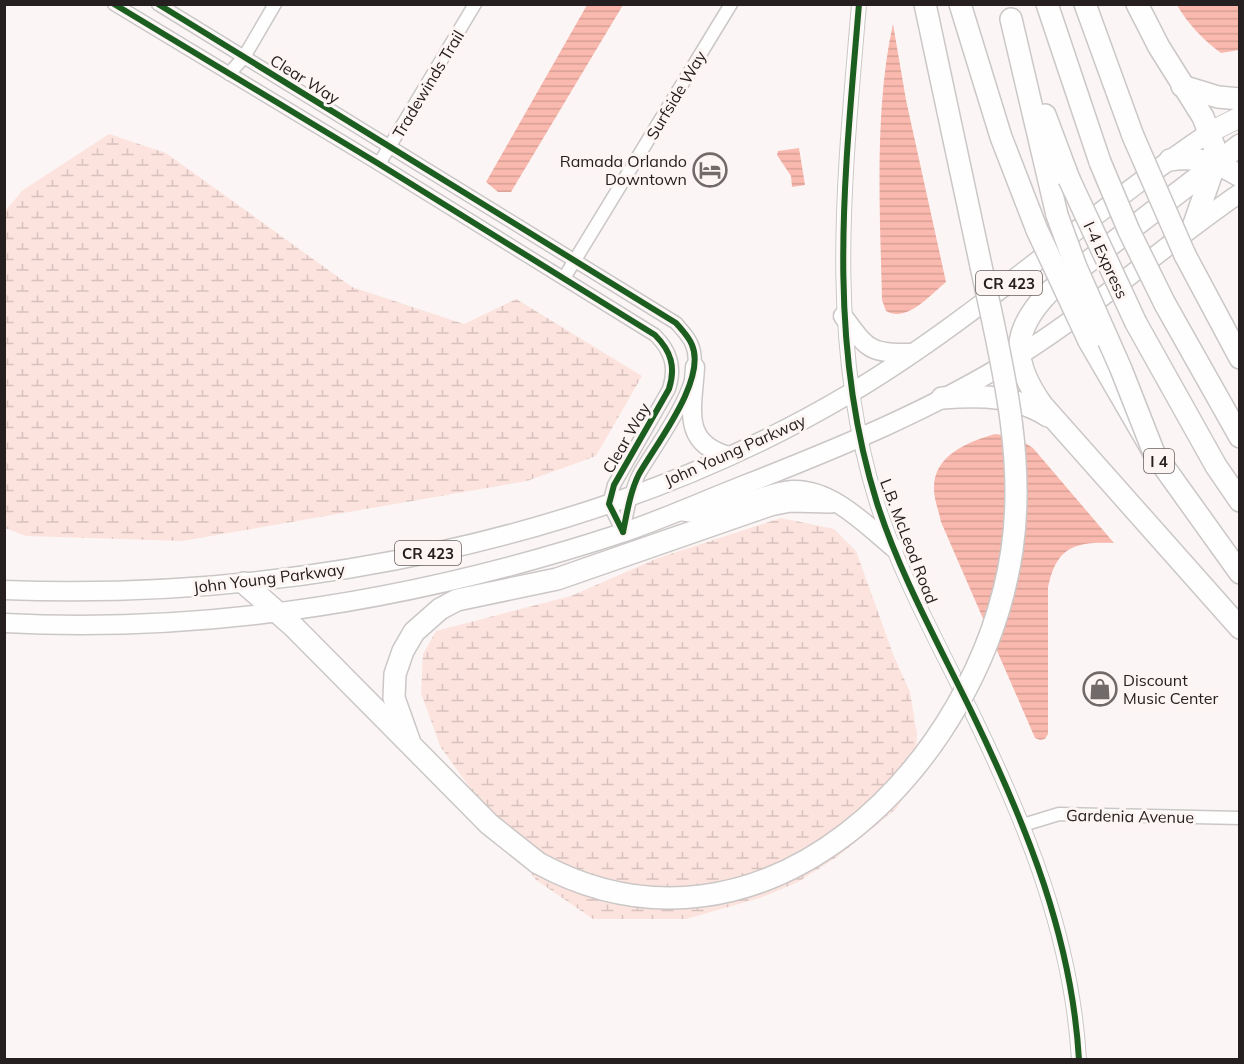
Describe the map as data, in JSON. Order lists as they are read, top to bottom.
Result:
{
  "streets": {
    "highway": [
      "I-4 Express",
      "CR 423",
      "John Young Parkway",
      "I 4"
    ],
    "street": [
      "Clear Way",
      "Tradewinds Trail",
      "Surfside Way",
      "L.B. McLeod Road",
      "Gardenia Avenue"
    ]
  },
  "crossings": [
    ["Clear Way", "Tradewinds Trail"],
    ["Clear Way", "Surfside Way"],
    ["Clear Way", "John Young Parkway"],
    ["John Young Parkway", "L.B. McLeod Road"],
    ["L.B. McLeod Road", "Gardenia Avenue"]
  ],
  "places": {
    "hotel": ["Ramada Orlando Downtown"],
    "shop": ["Discount Music Center"]
  }
}
